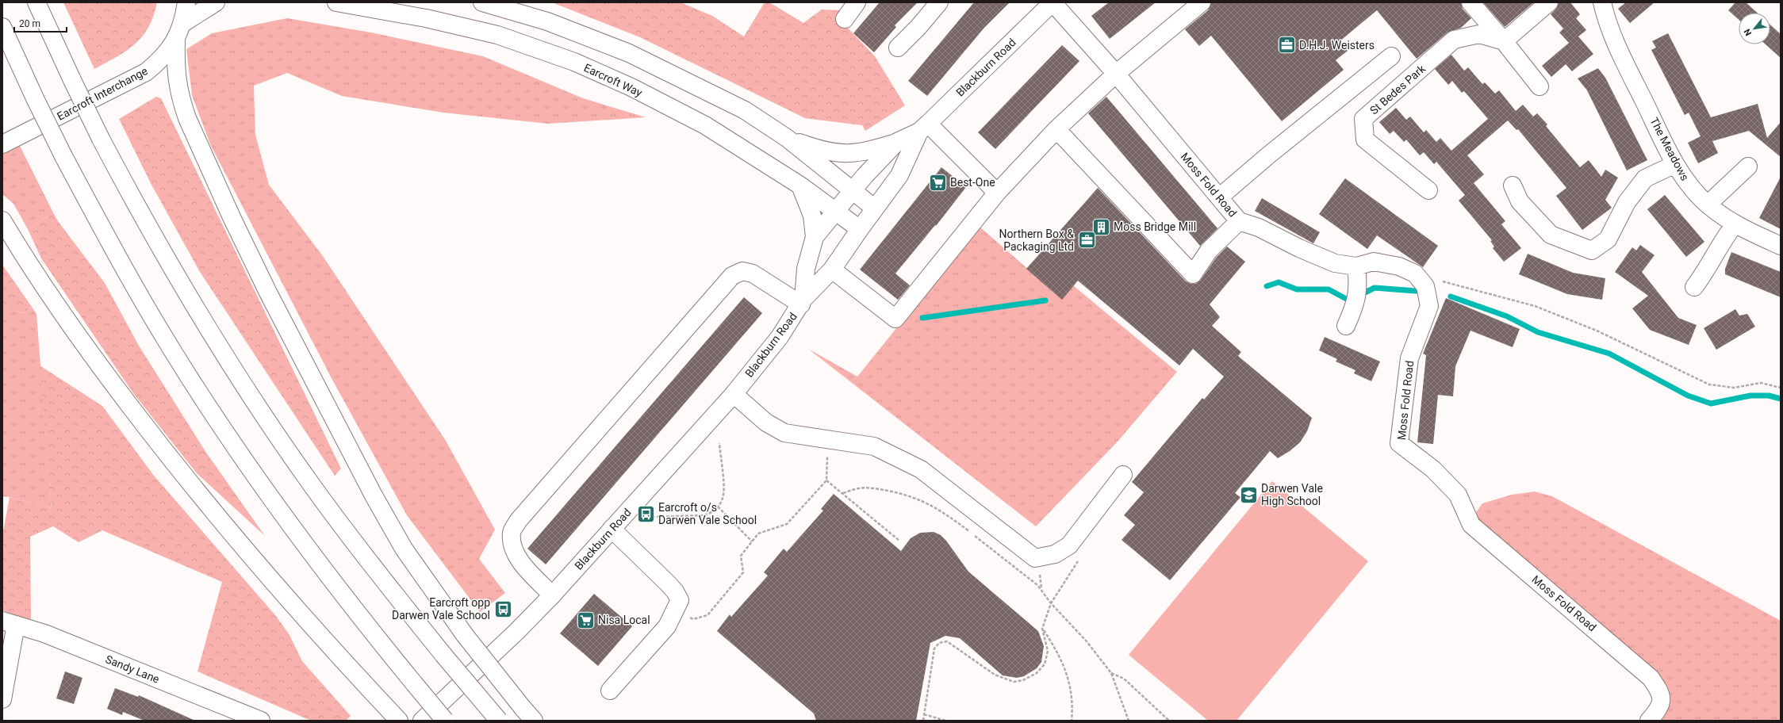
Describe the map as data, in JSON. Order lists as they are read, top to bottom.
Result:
{
  "streets": {
    "main road": [
      "Blackburn Road",
      "Earcroft Way",
      "St Bedes Park",
      "Earcroft Interchange",
      "The Meadows",
      "Moss Fold Road",
      "Sandy Lane"
    ]
  },
  "crossings": [
    ["Blackburn Road", "Earcroft Way"],
    ["Blackburn Road", "Moss Fold Road"]
  ],
  "places": {
    "office": ["D.H.J. Weisters", "Northern Box & Packaging Ltd"],
    "supermarket": ["Best-One", "Nisa Local"],
    "building": ["Moss Bridge Mill"],
    "school or university": ["Darwen Vale High School"],
    "bus stop": ["Earcroft o/s Darwen Vale School", "Earcroft opp Darwen Vale School"]
  },
  "scale_bar": "20 m",
  "north": "bottom left"
}
